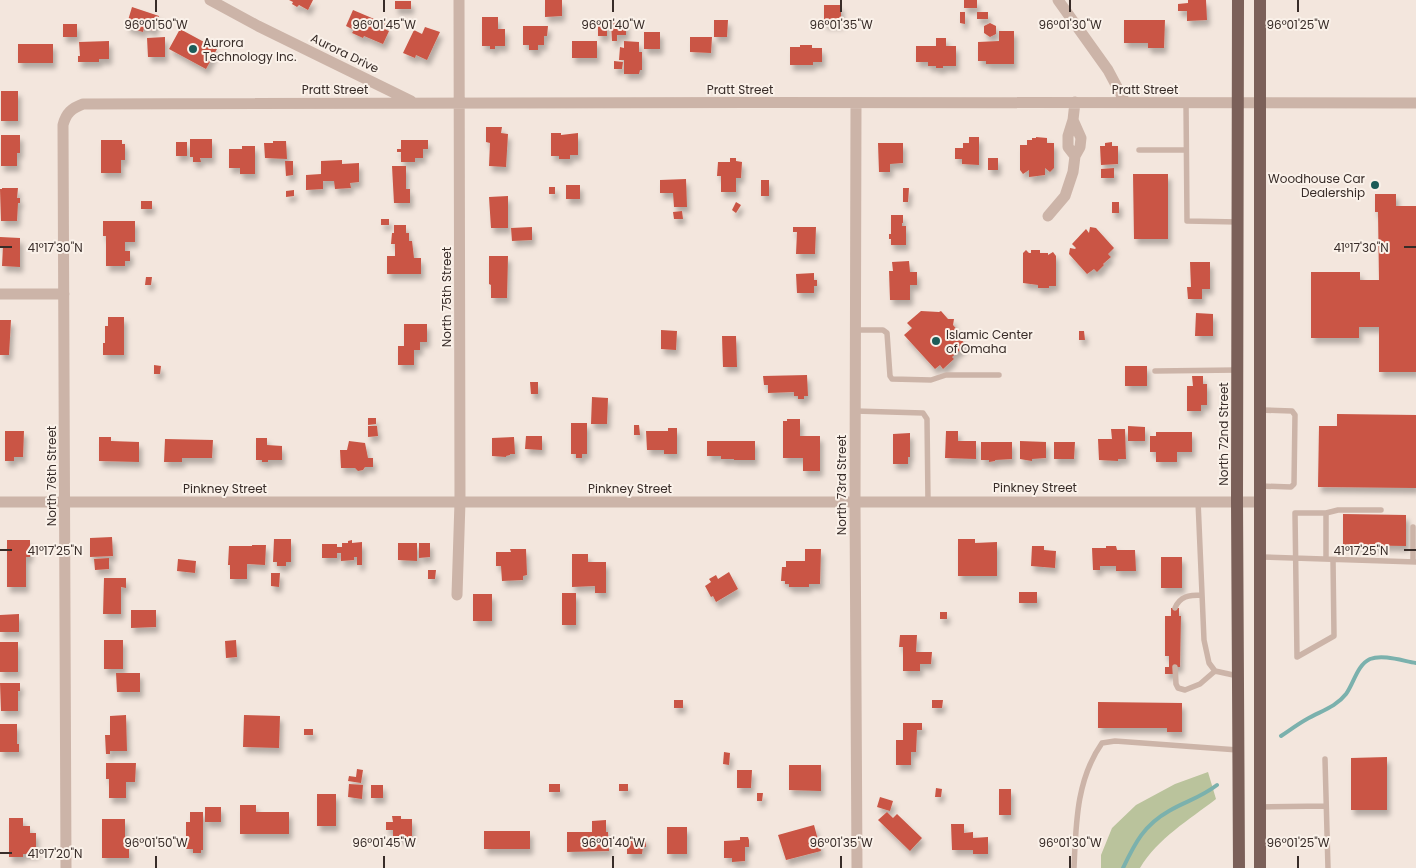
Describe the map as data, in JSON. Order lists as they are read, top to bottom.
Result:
{
  "streets": {
    "main road": ["North 72nd Street"],
    "street": [
      "Aurora Drive",
      "Pratt Street",
      "North 75th Street",
      "North 76th Street",
      "North 73rd Street",
      "Pinkney Street"
    ]
  },
  "crossings": [
    ["Aurora Drive", "Pratt Street"],
    ["Pratt Street", "North 75th Street"],
    ["Pratt Street", "North 72nd Street"],
    ["Pratt Street", "North 76th Street"],
    ["Pratt Street", "North 73rd Street"],
    ["North 75th Street", "Pinkney Street"],
    ["North 72nd Street", "Pinkney Street"],
    ["North 76th Street", "Pinkney Street"],
    ["North 73rd Street", "Pinkney Street"]
  ],
  "places": ["Aurora Technology Inc.", "Woodhouse Car Dealership", "Islamic Center of Omaha"],
  "coordinates": [
    "96°01'50\"W",
    "96°01'45\"W",
    "96°01'40\"W",
    "96°01'35\"W",
    "96°01'30\"W",
    "96°01'25\"W",
    "41°17'30\"N",
    "41°17'25\"N",
    "41°17'20\"N"
  ]
}
